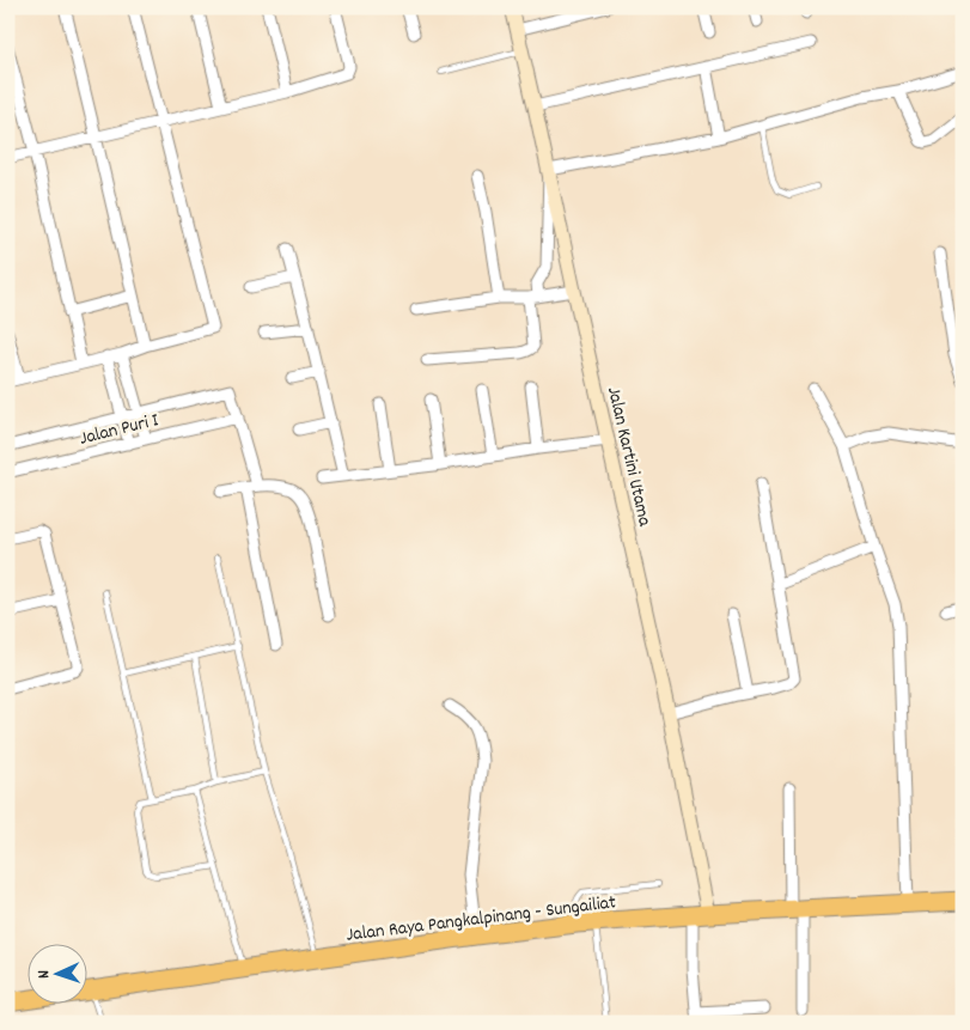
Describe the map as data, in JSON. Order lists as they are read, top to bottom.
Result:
{
  "streets": {
    "highway": ["Jalan Raya Pangkalpinang - Sungailiat"],
    "street": ["Jalan Puri I", "Jalan Kartini Utama"]
  },
  "crossings": [
    ["Jalan Kartini Utama", "Jalan Raya Pangkalpinang - Sungailiat"]
  ],
  "north": "left"
}
